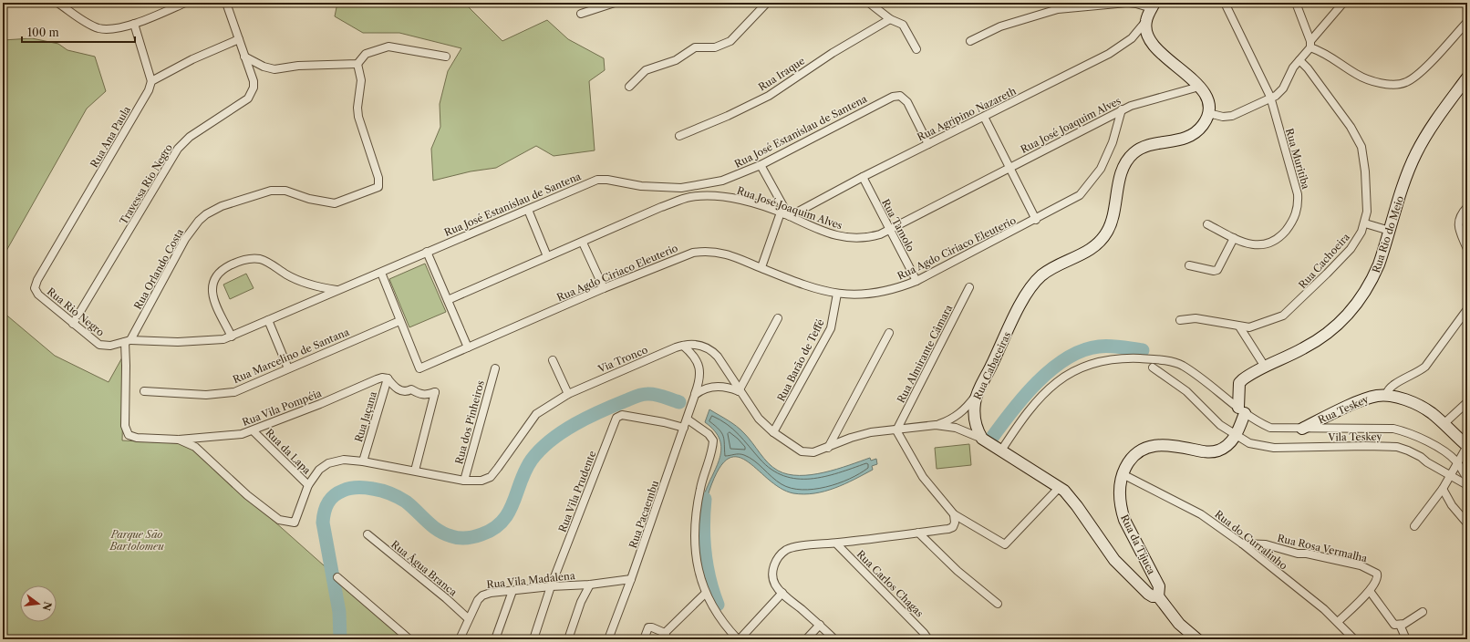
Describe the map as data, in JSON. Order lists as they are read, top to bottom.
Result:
{
  "streets": {
    "main road": [
      "Rua Rio do Meio",
      "Rua Cabaceiras",
      "Rua Teskey",
      "Rua da Tijuca"
    ],
    "street": [
      "Rua Iraque",
      "Rua Agripino Nazareth",
      "Rua José Joaquim Alves",
      "Rua José Estanislau de Santena",
      "Rua Ana Paula",
      "Rua Muritiba",
      "Travessa Rio Negro",
      "Rua Tamolo",
      "Rua Agdo Ciriaco Eleuterio",
      "Rua Cachoeira",
      "Rua Orlando Costa",
      "Rua Rio Negro",
      "Rua Almirante Câmara",
      "Rua Marcelino de Santana",
      "Via Tronco",
      "Rua Barão de Teffé",
      "Rua Vila Pompéia",
      "Rua Jaçana",
      "Rua dos Pinheiros",
      "Vila Teskey",
      "Rua da Lapa",
      "Rua Vila Prudente",
      "Rua Pacaembu",
      "Rua do Curralinho",
      "Rua Rosa Vermalha",
      "Rua Água Branca",
      "Rua Vila Madalena",
      "Rua Carlos Chagas"
    ]
  },
  "crossings": [
    ["Rua Agripino Nazareth", "Rua José Joaquim Alves"],
    ["Rua Agripino Nazareth", "Rua José Estanislau de Santena"],
    ["Rua Agripino Nazareth", "Rua Tamolo"],
    ["Rua José Joaquim Alves", "Rua Tamolo"],
    ["Rua José Joaquim Alves", "Rua Agdo Ciriaco Eleuterio"],
    ["Rua José Estanislau de Santena", "Rua Orlando Costa"],
    ["Rua José Estanislau de Santena", "Rua Rio Negro"],
    ["Rua José Estanislau de Santena", "Rua Vila Pompéia"],
    ["Rua Ana Paula", "Rua Rio Negro"],
    ["Travessa Rio Negro", "Rua Rio Negro"],
    ["Rua Tamolo", "Rua Agdo Ciriaco Eleuterio"],
    ["Rua Rio do Meio", "Rua da Tijuca"],
    ["Rua Agdo Ciriaco Eleuterio", "Rua Marcelino de Santana"],
    ["Rua Agdo Ciriaco Eleuterio", "Rua Barão de Teffé"],
    ["Rua Orlando Costa", "Rua Rio Negro"],
    ["Rua Orlando Costa", "Rua Vila Pompéia"],
    ["Rua Rio Negro", "Rua Vila Pompéia"],
    ["Rua Almirante Câmara", "Via Tronco"],
    ["Via Tronco", "Rua Barão de Teffé"],
    ["Via Tronco", "Rua Cabaceiras"],
    ["Via Tronco", "Rua Vila Pompéia"],
    ["Via Tronco", "Rua Jaçana"],
    ["Via Tronco", "Rua dos Pinheiros"],
    ["Via Tronco", "Rua da Lapa"],
    ["Via Tronco", "Rua Pacaembu"],
    ["Rua Vila Pompéia", "Rua Jaçana"],
    ["Rua Vila Pompéia", "Rua da Lapa"],
    ["Vila Teskey", "Rua da Tijuca"],
    ["Rua Vila Prudente", "Rua Pacaembu"],
    ["Rua Vila Prudente", "Rua Vila Madalena"],
    ["Rua Pacaembu", "Rua Vila Madalena"],
    ["Rua do Curralinho", "Rua da Tijuca"],
    ["Rua do Curralinho", "Rua Rosa Vermalha"],
    ["Rua Água Branca", "Rua Vila Madalena"]
  ],
  "parks": ["Parque São Bartolomeu"],
  "scale_bar": "100 m",
  "north": "right"
}
